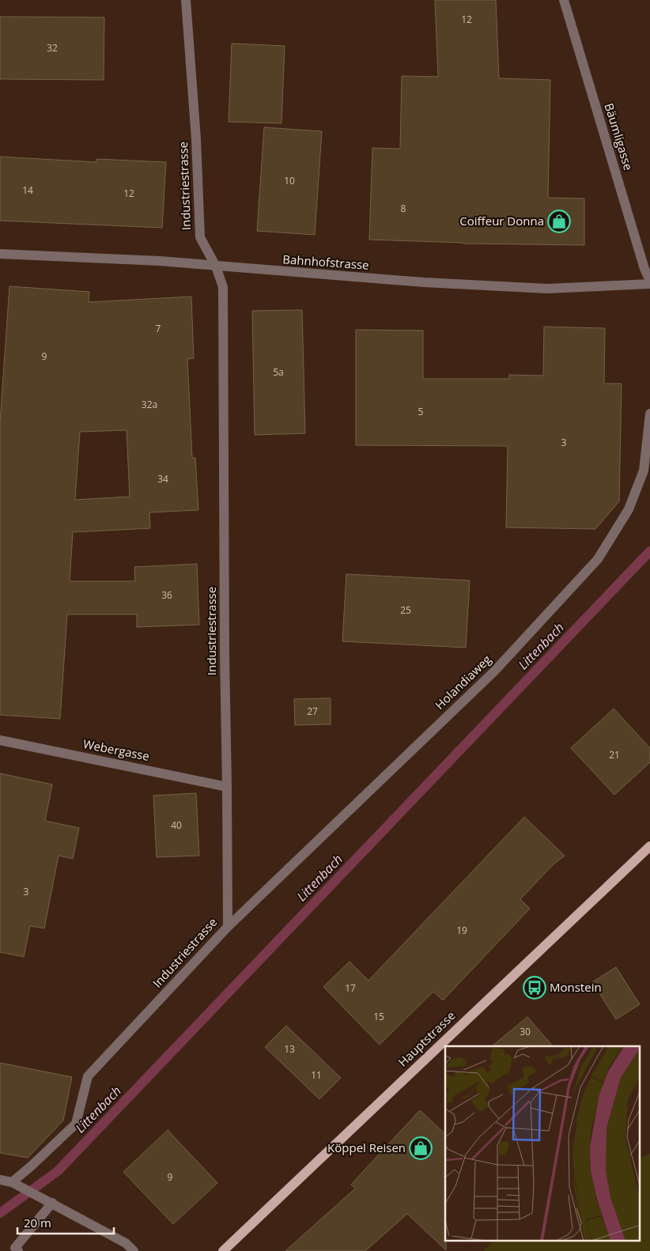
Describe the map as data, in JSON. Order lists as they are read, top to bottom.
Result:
{
  "streets": {
    "main road": ["Hauptstrasse"],
    "street": [
      "Bäumligasse",
      "Industriestrasse",
      "Bahnhofstrasse",
      "Holandiaweg",
      "Webergasse"
    ]
  },
  "crossings": [
    ["Industriestrasse", "Bahnhofstrasse"],
    ["Industriestrasse", "Holandiaweg"],
    ["Industriestrasse", "Webergasse"]
  ],
  "water": ["Littenbach"],
  "places": {
    "shop": ["Coiffeur Donna", "Köppel Reisen"],
    "bus stop": ["Monstein"]
  },
  "house_numbers": [
    "12",
    "32",
    "10",
    "14",
    "12",
    "8",
    "7",
    "9",
    "5a",
    "32a",
    "5",
    "3",
    "34",
    "36",
    "25",
    "27",
    "21",
    "40",
    "3",
    "19",
    "17",
    "15",
    "30",
    "13",
    "11",
    "9"
  ],
  "scale_bar": "20 m"
}
